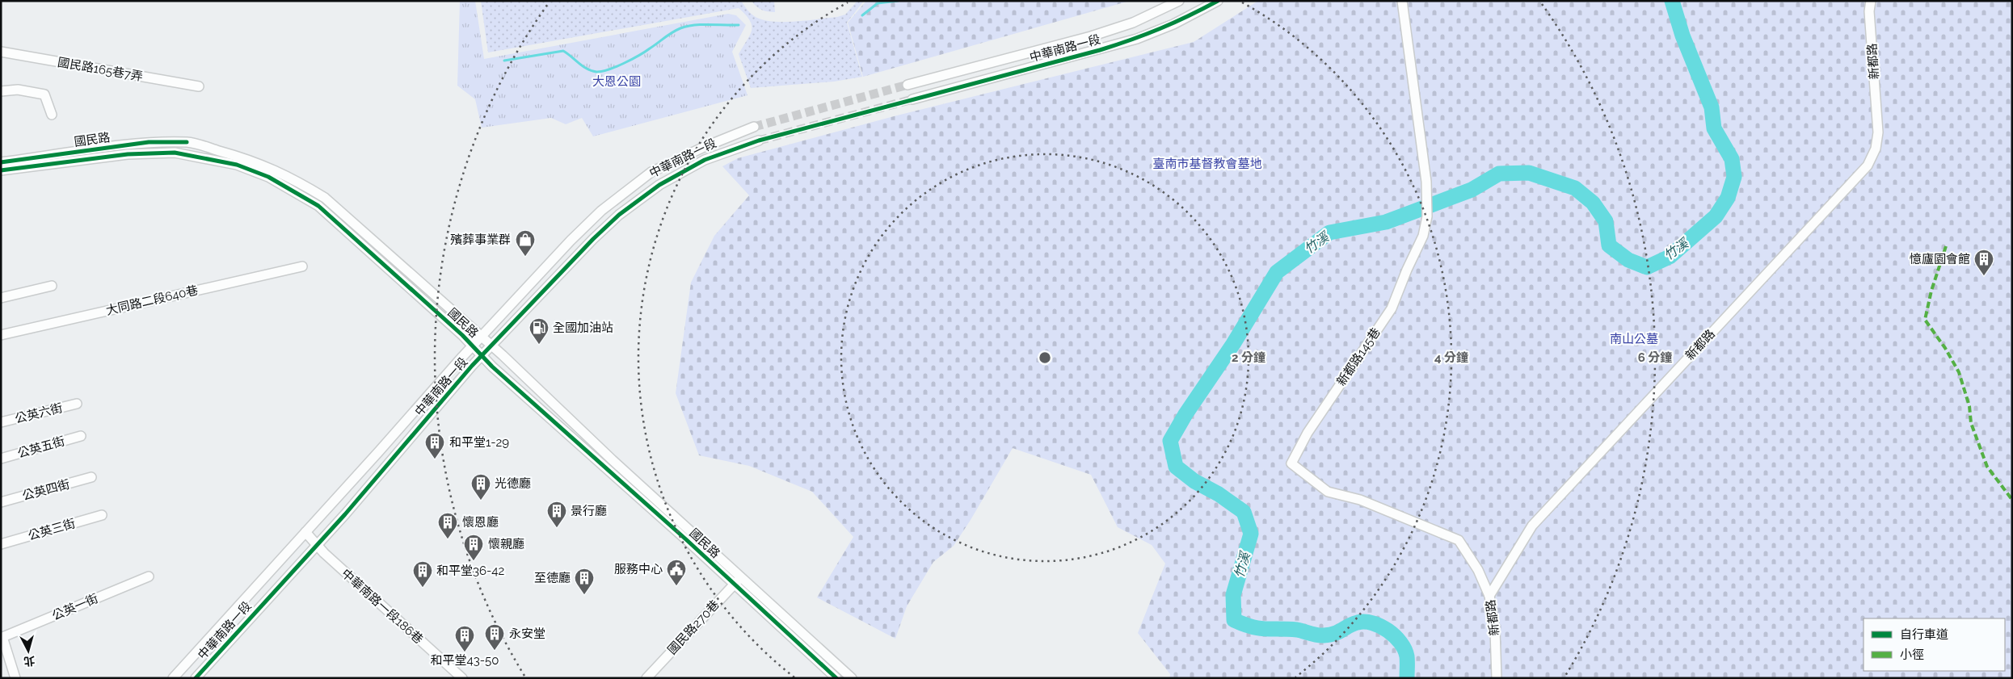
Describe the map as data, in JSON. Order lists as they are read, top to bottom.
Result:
{
  "streets": {
    "street": [
      "中華南路一段",
      "新都路",
      "國民路165巷7弄",
      "國民路",
      "大同路二段640巷",
      "新都路145巷",
      "公英六街",
      "公英五街",
      "公英四街",
      "公英三街",
      "中華南路一段186巷",
      "公英一街",
      "國民路270巷"
    ]
  },
  "crossings": [
    ["中華南路一段", "國民路"],
    ["中華南路一段", "中華南路一段186巷"],
    ["新都路", "新都路145巷"],
    ["國民路", "國民路270巷"]
  ],
  "water": ["竹溪"],
  "parks": ["大恩公園", "臺南市基督教會墓地", "南山公墓"],
  "places": {
    "shop": ["殯葬事業群"],
    "building": [
      "憶廬園會館",
      "和平堂1-29",
      "光德廳",
      "景行廳",
      "懷恩廳",
      "懷親廳",
      "和平堂36-42",
      "至德廳",
      "永安堂",
      "和平堂43-50"
    ],
    "fuel station": ["全國加油站"],
    "public building": ["服務中心"]
  },
  "legend": ["自行車道", "小徑"],
  "north": "bottom",
  "rings": ["2 分鐘", "4 分鐘", "6 分鐘"]
}
